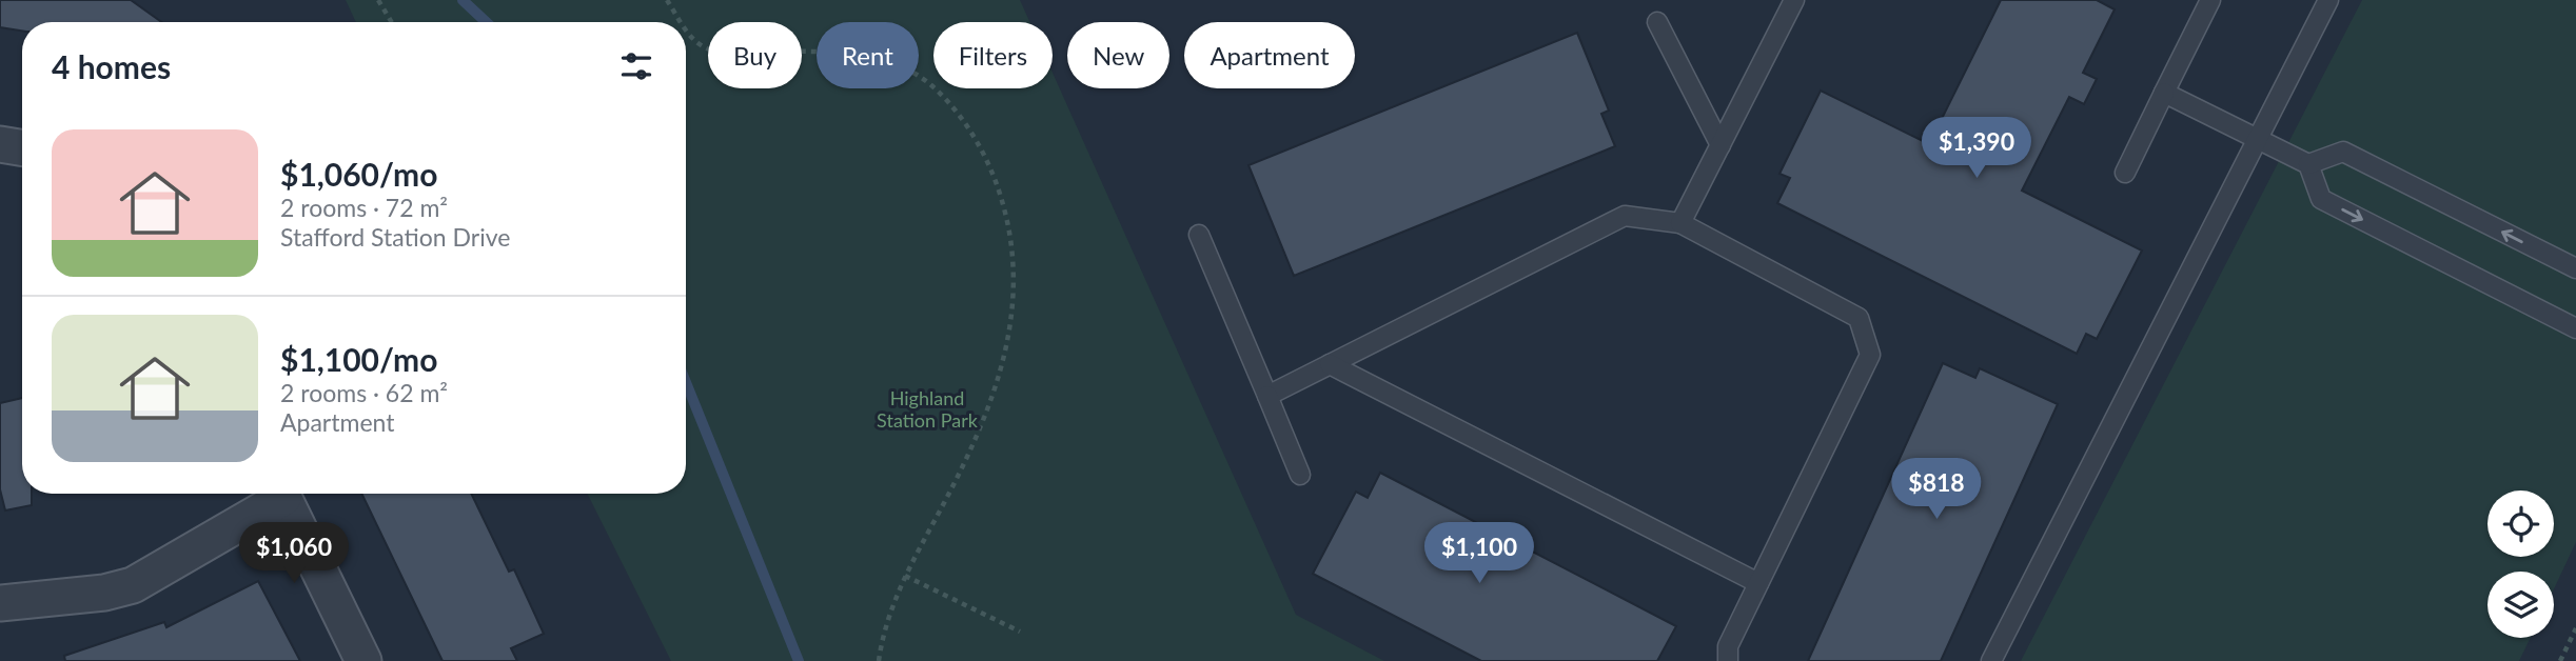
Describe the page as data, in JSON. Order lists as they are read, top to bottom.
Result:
{
  "parks": ["Highland Station Park"],
  "page": {
    "chip": [
      "Buy",
      "Rent",
      "Filters",
      "New",
      "Apartment"
    ],
    "heading": "4 homes",
    "list": [
      {
        "name": "$1,060/mo",
        "note": "2 rooms · 72 m² · Stafford Station Drive"
      },
      {
        "name": "$1,100/mo",
        "note": "2 rooms · 62 m² · Apartment"
      }
    ],
    "price": [
      "$1,390",
      "$818",
      "$1,060",
      "$1,100"
    ]
  }
}
